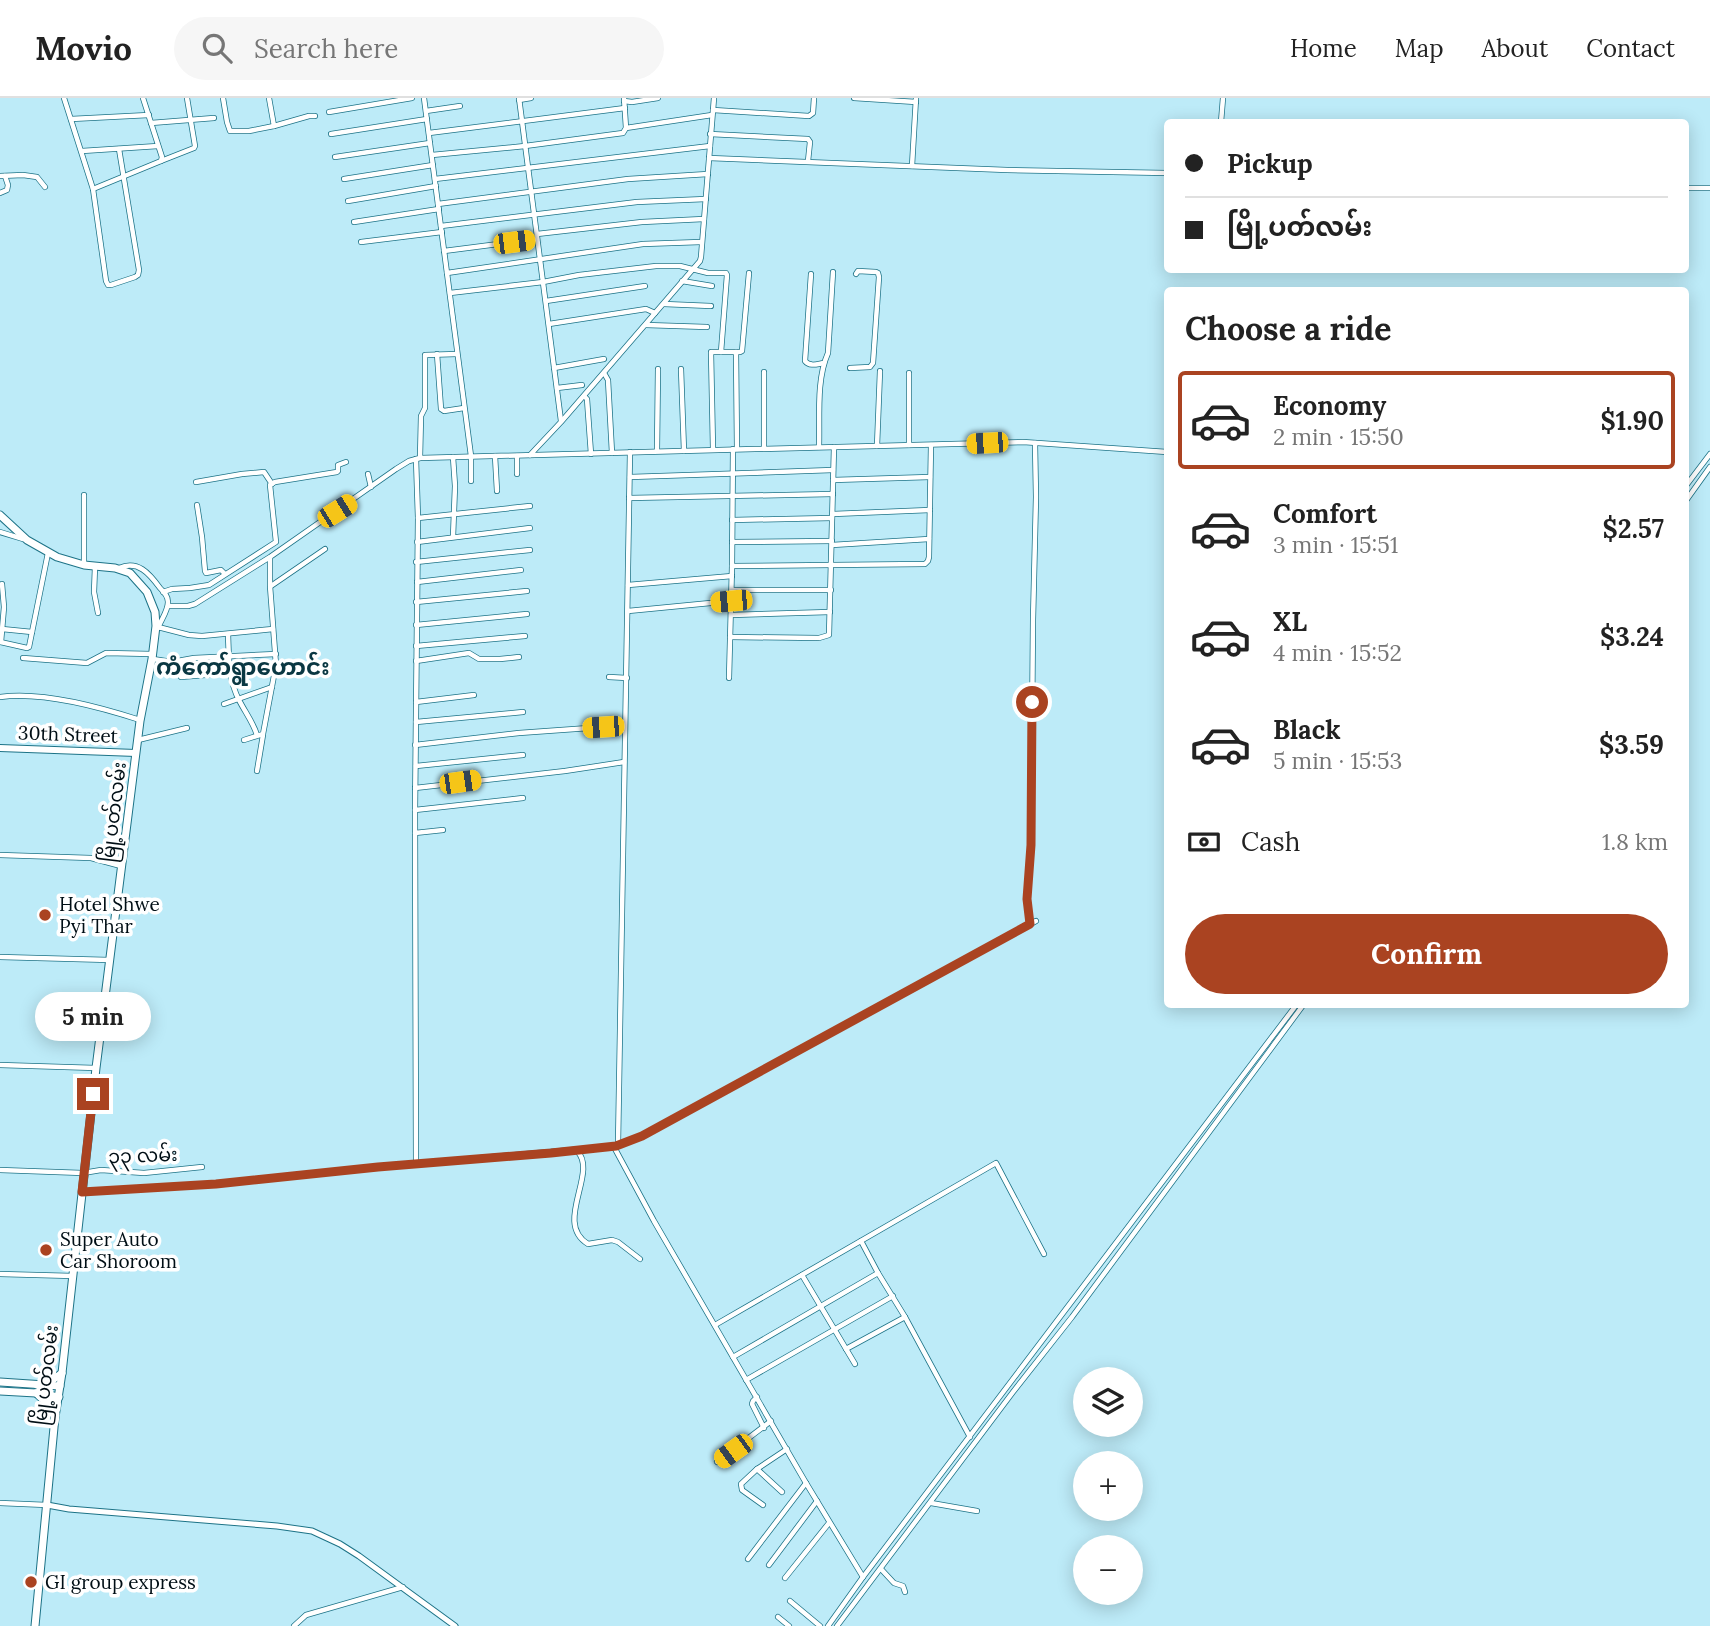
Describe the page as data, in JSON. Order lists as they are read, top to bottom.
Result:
{
  "streets": {
    "main road": ["30th Street", "မြို့ပတ်လမ်း"],
    "street": ["၃၃ လမ်း"]
  },
  "crossings": [
    ["30th Street", "မြို့ပတ်လမ်း"],
    ["မြို့ပတ်လမ်း", "၃၃ လမ်း"]
  ],
  "districts": ["ကံကော်ရွာဟောင်း"],
  "places": ["Hotel Shwe Pyi Thar", "Super Auto Car Shoroom", "GI group express"],
  "page": {
    "header": "Movio",
    "search": "Search here",
    "nav": [
      "Home",
      "Map",
      "About",
      "Contact"
    ],
    "banner": ["Pickup", "မြို့ပတ်လမ်း"],
    "heading": "Choose a ride",
    "list": [
      {
        "name": "Economy",
        "note": "2 min · 15:50",
        "value": "$1.90"
      },
      {
        "name": "Comfort",
        "note": "3 min · 15:51",
        "value": "$2.57"
      },
      {
        "name": "XL",
        "note": "4 min · 15:52",
        "value": "$3.24"
      },
      {
        "name": "Black",
        "note": "5 min · 15:53",
        "value": "$3.59"
      }
    ],
    "pay": ["Cash", "1.8 km"],
    "buttons": "Confirm",
    "bubble": "5 min",
    "map_buttons": ["+", "−"]
  }
}
